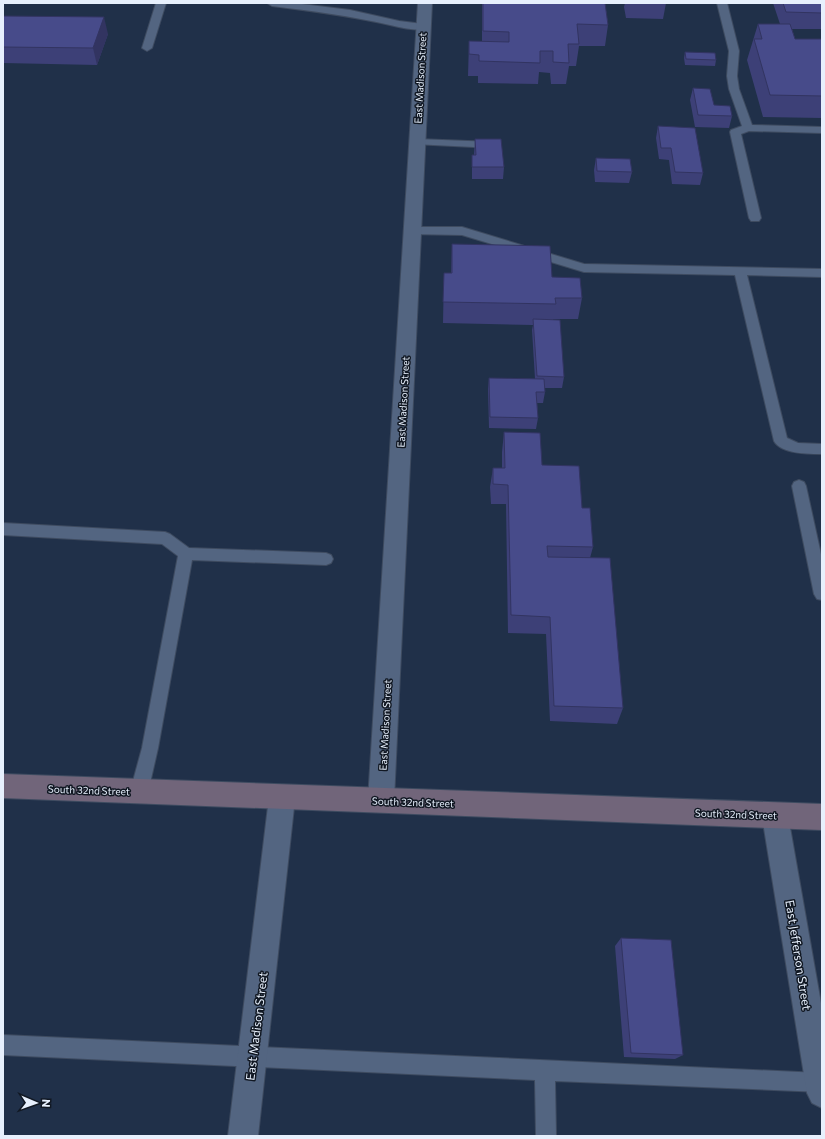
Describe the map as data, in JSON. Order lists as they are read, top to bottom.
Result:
{
  "streets": {
    "main road": ["South 32nd Street"],
    "street": ["East Madison Street", "East Jefferson Street"]
  },
  "crossings": [
    ["East Madison Street", "South 32nd Street"],
    ["South 32nd Street", "East Jefferson Street"]
  ],
  "north": "right"
}
